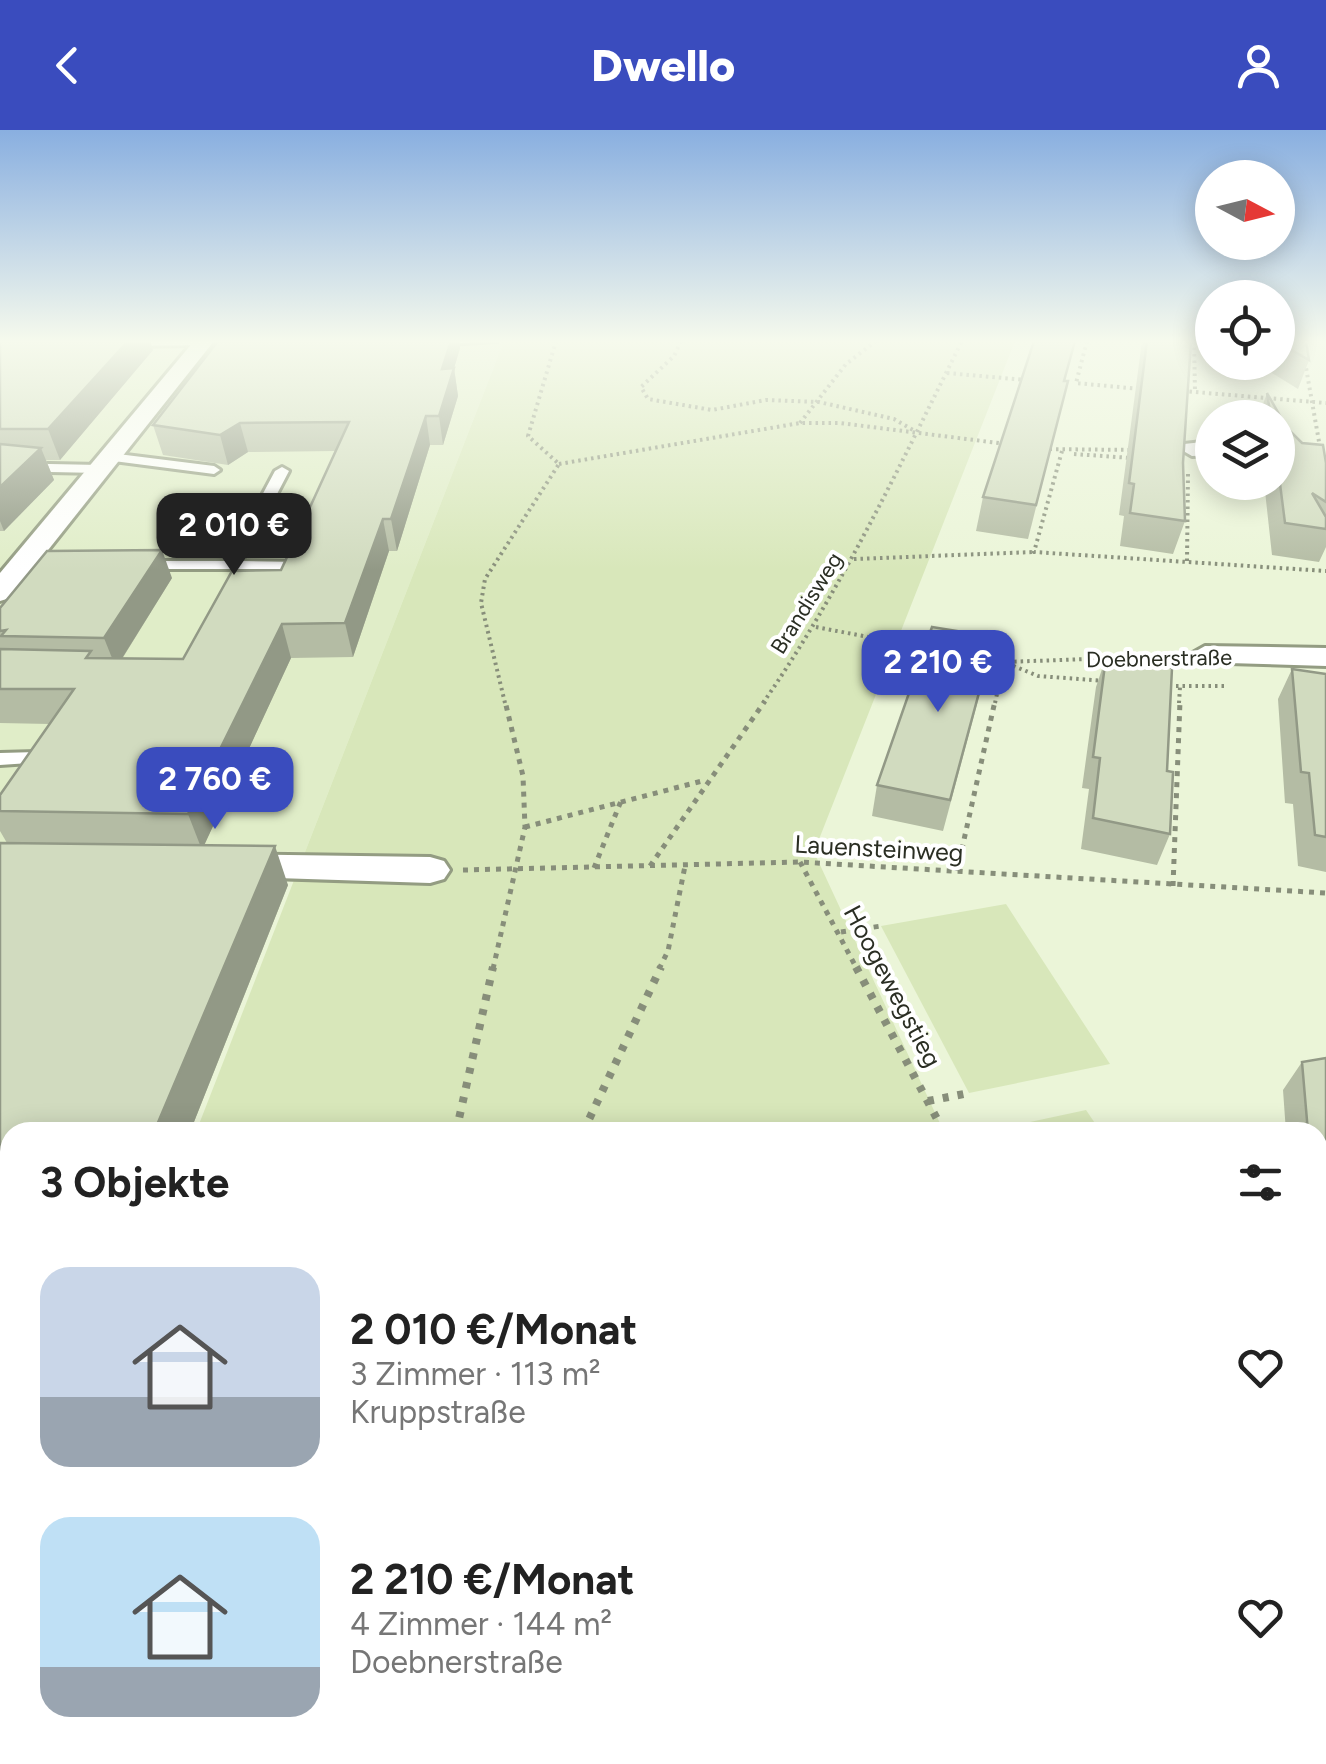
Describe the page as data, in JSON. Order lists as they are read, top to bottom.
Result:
{
  "streets": {
    "street": ["Doebnerstraße"],
    "path": ["Brandisweg", "Lauensteinweg", "Hoogewegstieg"]
  },
  "crossings": [
    ["Brandisweg", "Lauensteinweg"],
    ["Lauensteinweg", "Hoogewegstieg"]
  ],
  "north": "right",
  "page": {
    "header": "Dwello",
    "price": ["2 010 €", "2 210 €", "2 760 €"],
    "heading": "3 Objekte",
    "list": [
      {
        "name": "2 010 €/Monat",
        "note": "3 Zimmer · 113 m² · Kruppstraße"
      },
      {
        "name": "2 210 €/Monat",
        "note": "4 Zimmer · 144 m² · Doebnerstraße"
      }
    ]
  }
}
